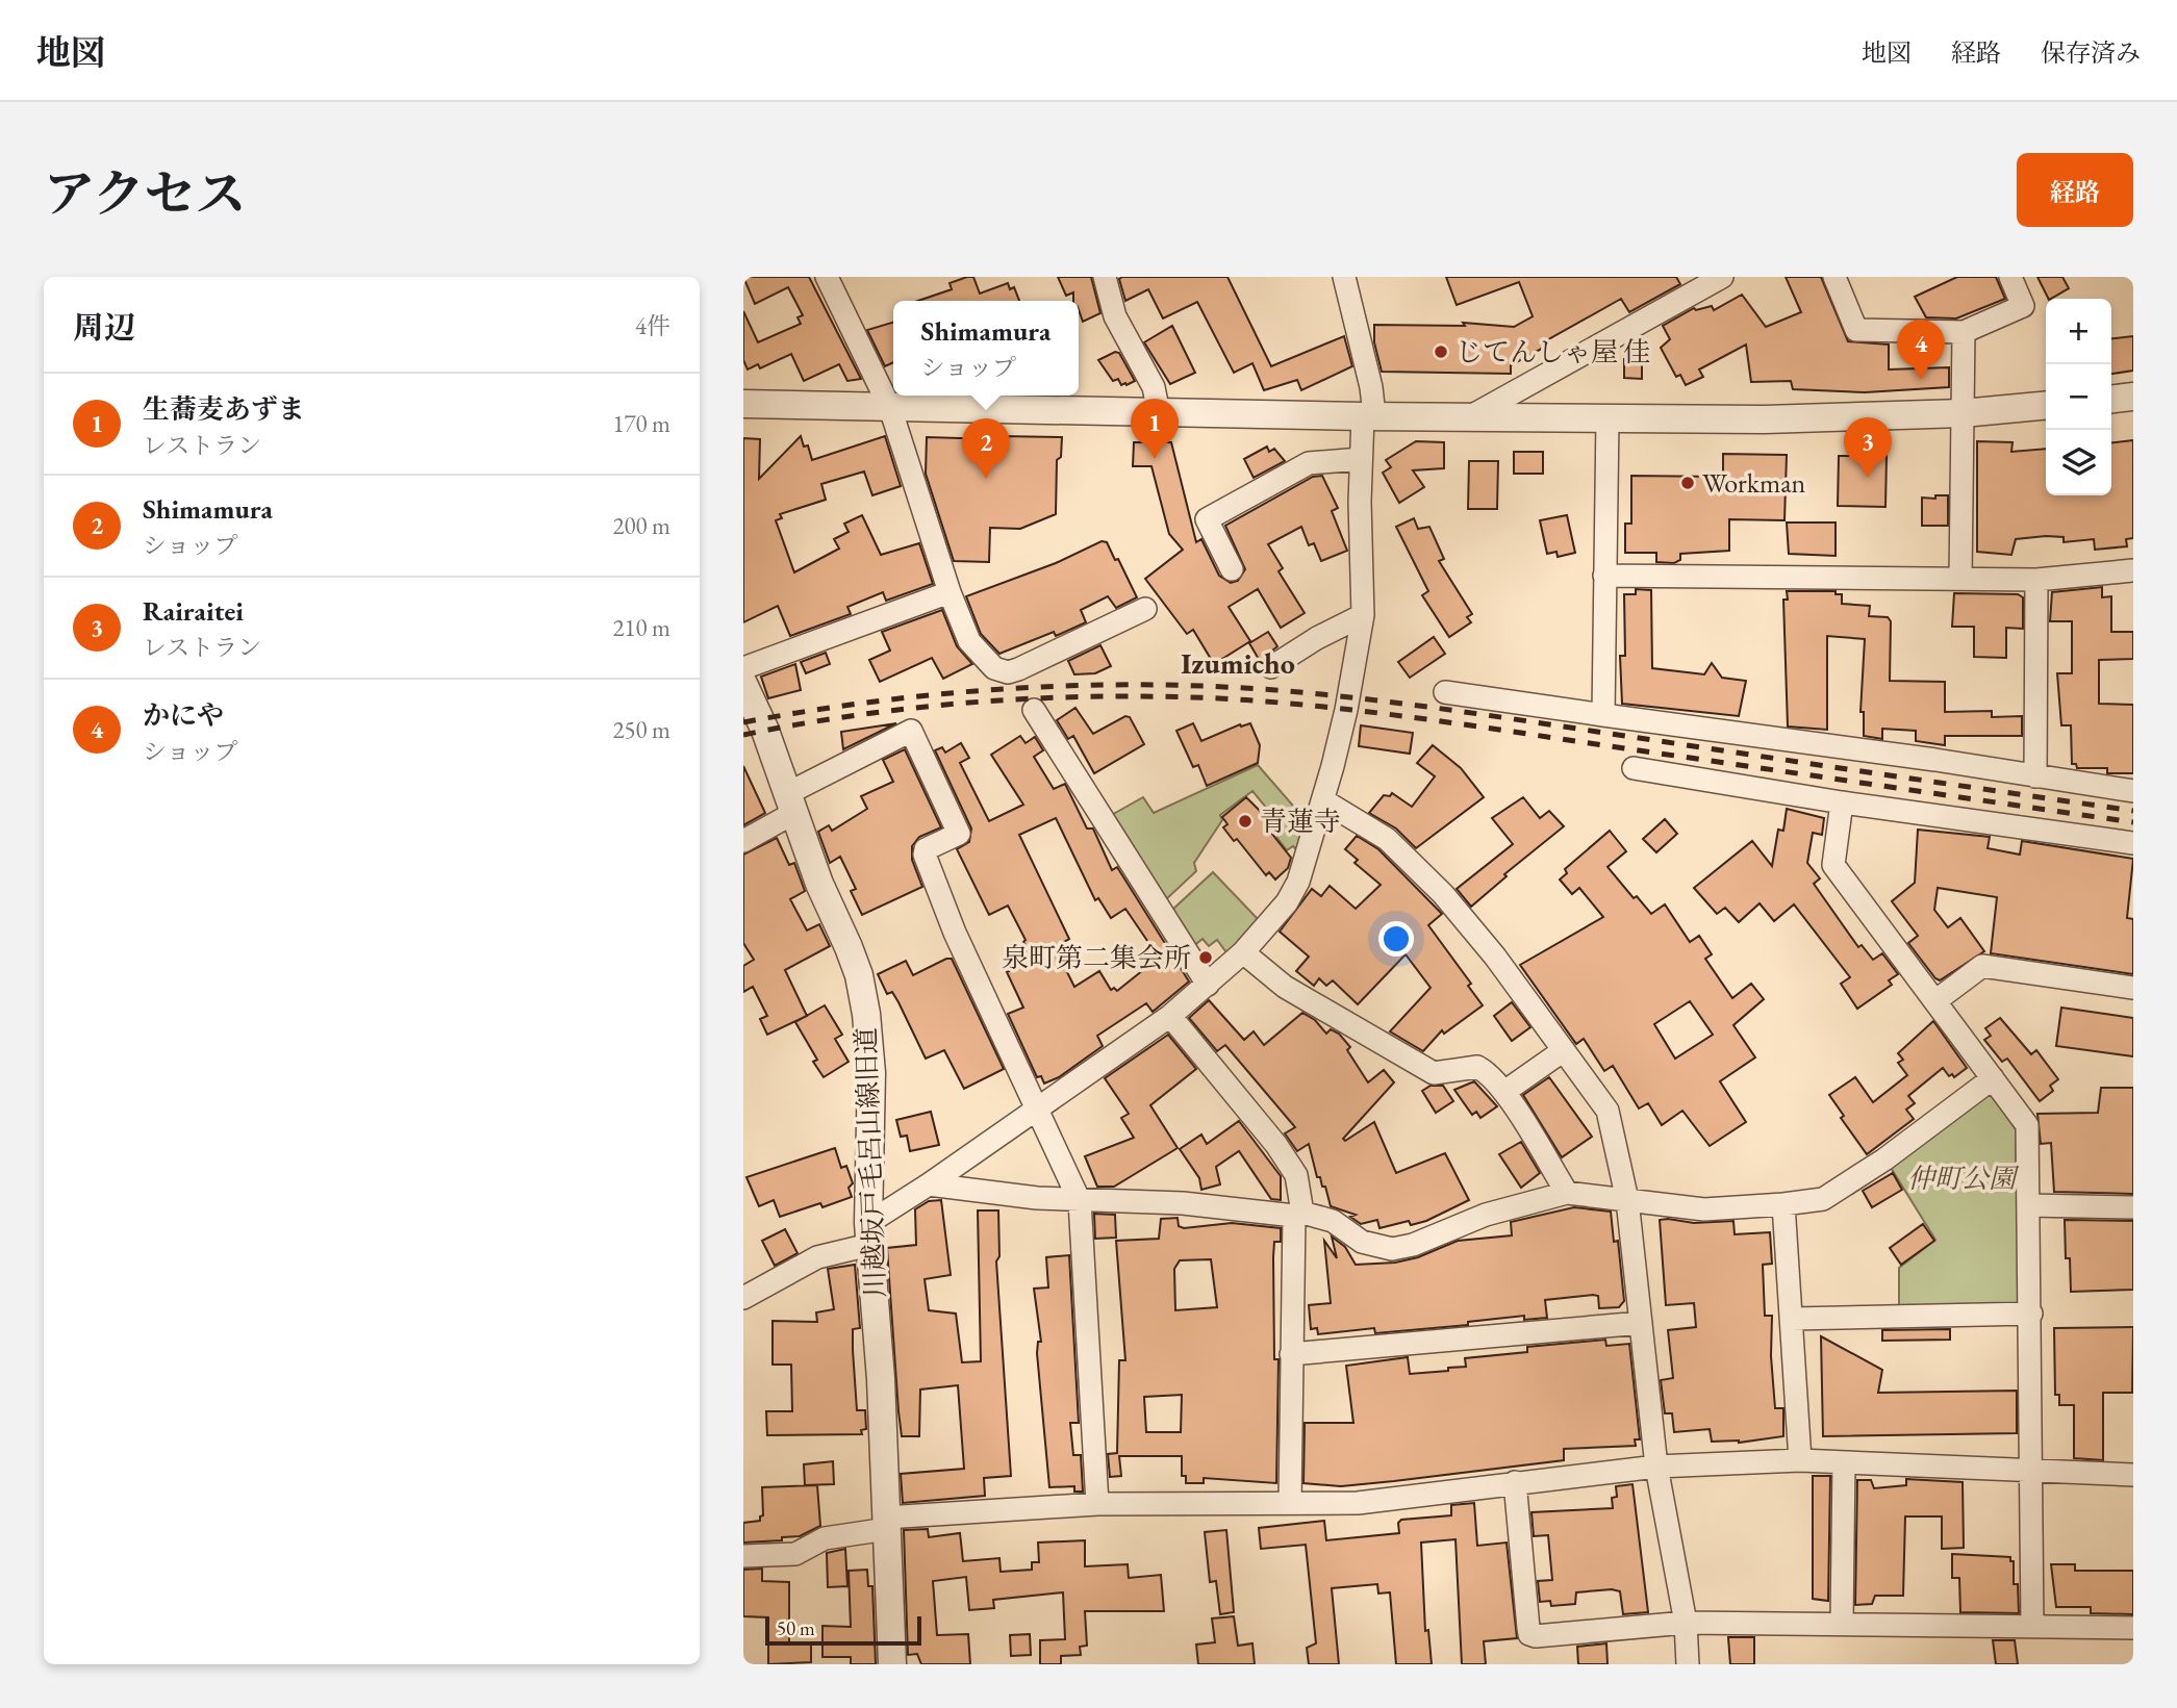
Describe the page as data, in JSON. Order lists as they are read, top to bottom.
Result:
{
  "streets": {
    "street": ["川越坂戸毛呂山線旧道"]
  },
  "districts": ["Izumicho"],
  "parks": ["仲町公園"],
  "places": [
    "じてんしゃ屋 佳",
    "Workman",
    "青蓮寺",
    "泉町第二集会所"
  ],
  "scale_bar": "50 m",
  "page": {
    "header": "地図",
    "nav": ["地図", "経路", "保存済み"],
    "title": "アクセス",
    "buttons": "経路",
    "heading": ["周辺", "4件"],
    "map_buttons": ["+", "−"],
    "popup": ["Shimamura", "ショップ"],
    "pins": [
      "4",
      "1",
      "3",
      "2"
    ],
    "list": [
      {
        "mark": "1",
        "name": "生蕎麦あずま",
        "note": "レストラン",
        "value": "170 m"
      },
      {
        "mark": "2",
        "name": "Shimamura",
        "note": "ショップ",
        "value": "200 m"
      },
      {
        "mark": "3",
        "name": "Rairaitei",
        "note": "レストラン",
        "value": "210 m"
      },
      {
        "mark": "4",
        "name": "かにや",
        "note": "ショップ",
        "value": "250 m"
      }
    ],
    "scale": "50 m"
  }
}
